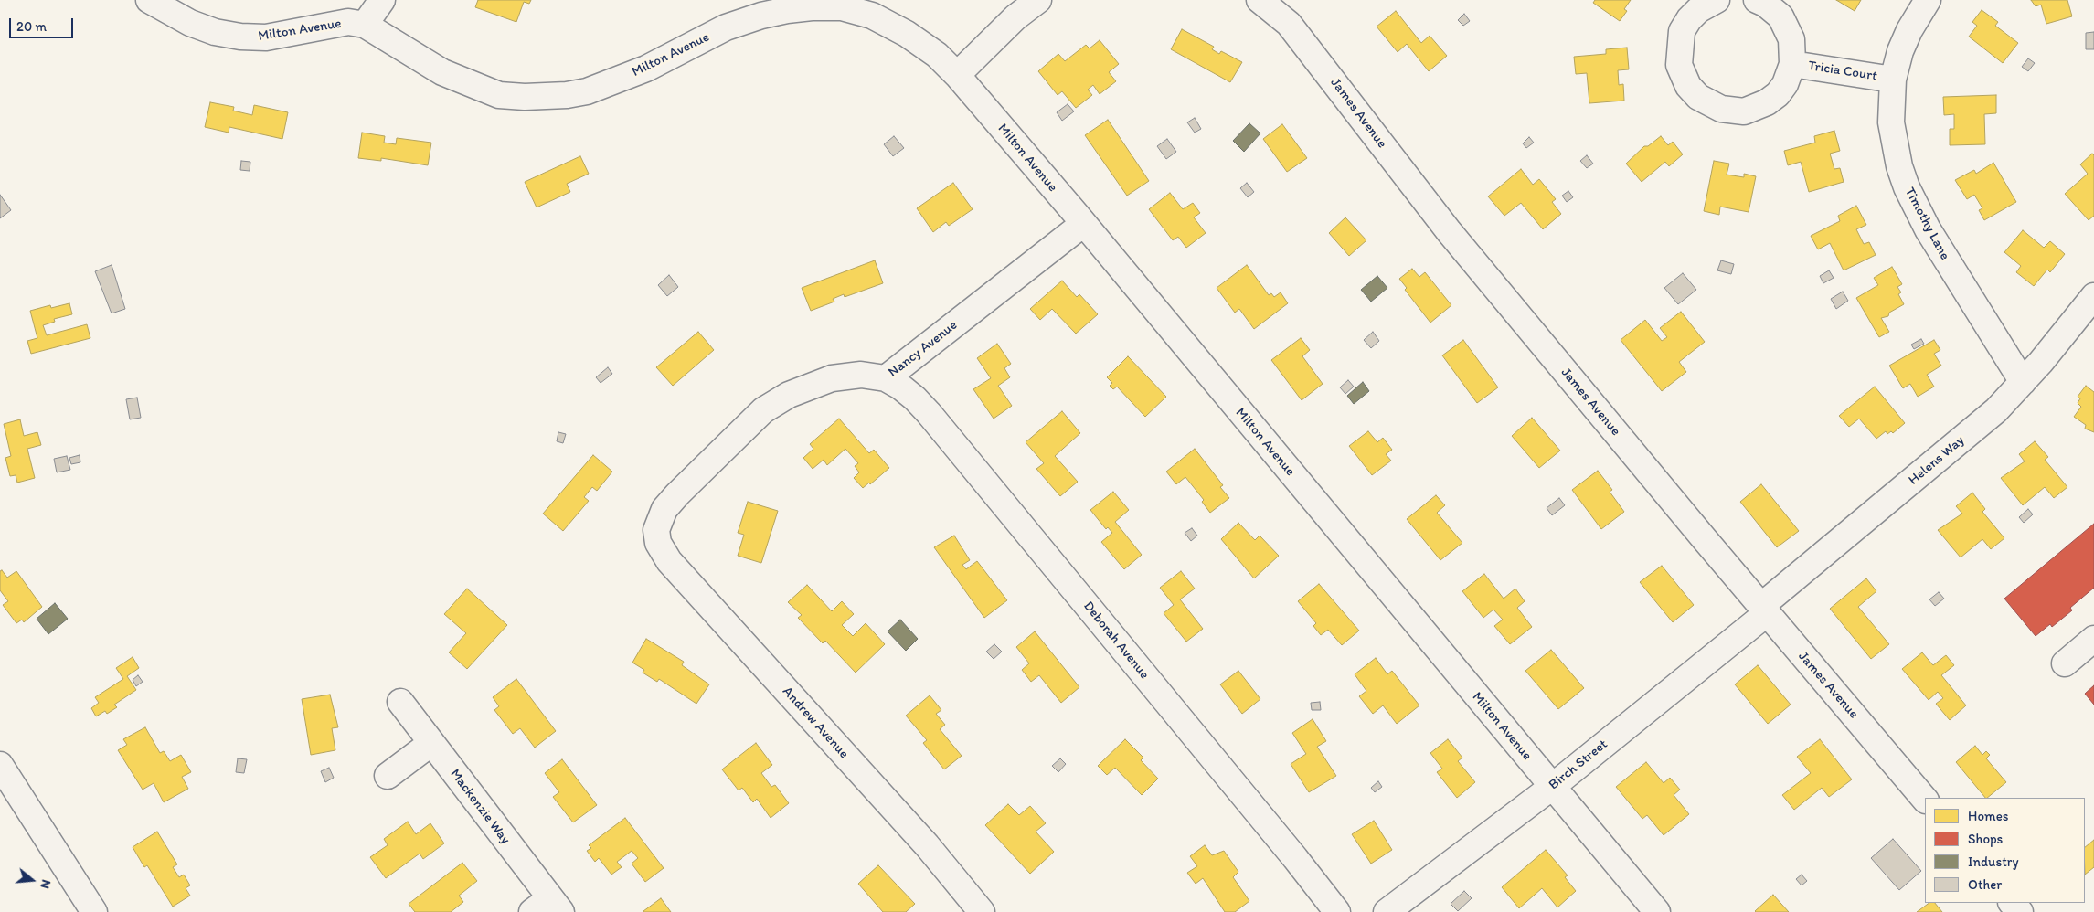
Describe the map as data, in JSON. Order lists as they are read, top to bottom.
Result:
{
  "streets": {
    "street": [
      "Milton Avenue",
      "Tricia Court",
      "James Avenue",
      "Timothy Lane",
      "Nancy Avenue",
      "Helens Way",
      "Deborah Avenue",
      "Andrew Avenue",
      "Birch Street",
      "Mackenzie Way"
    ]
  },
  "crossings": [
    ["Milton Avenue", "Nancy Avenue"],
    ["Milton Avenue", "Birch Street"],
    ["Tricia Court", "Timothy Lane"],
    ["James Avenue", "Helens Way"],
    ["James Avenue", "Birch Street"],
    ["Timothy Lane", "Helens Way"],
    ["Nancy Avenue", "Deborah Avenue"],
    ["Nancy Avenue", "Andrew Avenue"],
    ["Helens Way", "Birch Street"]
  ],
  "legend": [
    "Homes",
    "Shops",
    "Industry",
    "Other"
  ],
  "scale_bar": "20 m",
  "north": "right"
}
